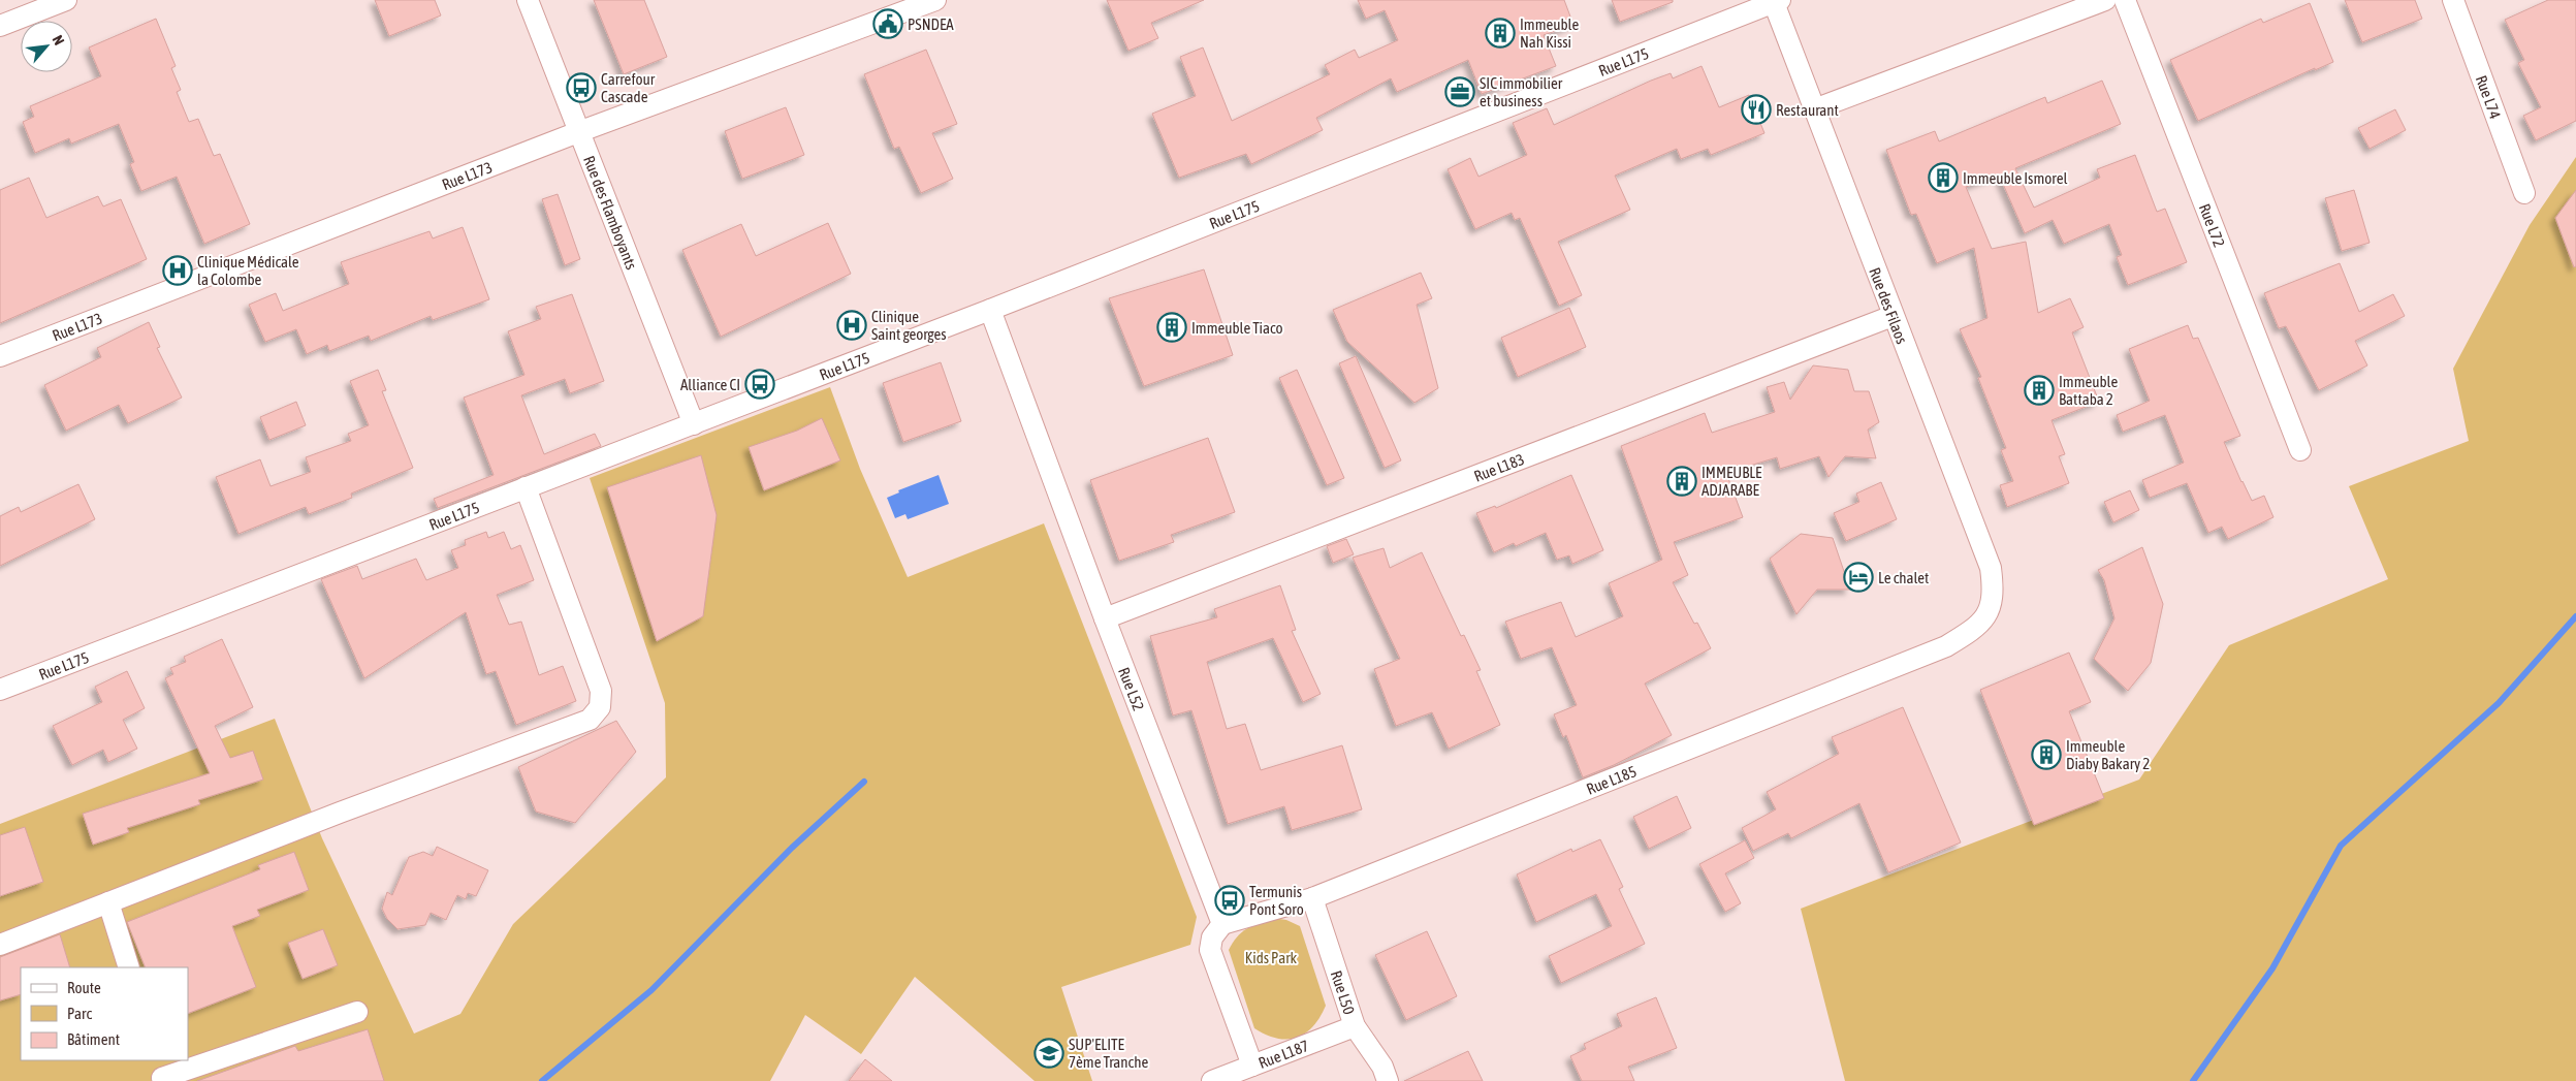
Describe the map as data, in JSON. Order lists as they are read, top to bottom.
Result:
{
  "streets": {
    "street": [
      "Rue L175",
      "Rue L74",
      "Rue L173",
      "Rue des Flamboyants",
      "Rue L72",
      "Rue des Filaos",
      "Rue L183",
      "Rue L52",
      "Rue L185",
      "Rue L50",
      "Rue L187"
    ]
  },
  "crossings": [
    ["Rue L175", "Rue des Flamboyants"],
    ["Rue L175", "Rue des Filaos"],
    ["Rue L175", "Rue L52"],
    ["Rue L173", "Rue des Flamboyants"],
    ["Rue des Filaos", "Rue L183"],
    ["Rue des Filaos", "Rue L185"],
    ["Rue L183", "Rue L52"],
    ["Rue L52", "Rue L185"],
    ["Rue L185", "Rue L50"],
    ["Rue L50", "Rue L187"]
  ],
  "parks": ["Kids Park"],
  "places": {
    "public building": ["PSNDEA"],
    "building": [
      "Immeuble Nah Kissi",
      "Immeuble Ismorel",
      "Immeuble Tiaco",
      "Immeuble Battaba 2",
      "IMMEUBLE ADJARABE",
      "Immeuble Diaby Bakary 2"
    ],
    "bus stop": ["Carrefour Cascade", "Alliance CI", "Termunis Pont Soro"],
    "office": ["SIC immobilier et business"],
    "restaurant": ["Restaurant"],
    "hospital": ["Clinique Médicale la Colombe", "Clinique Saint georges"],
    "hotel": ["Le chalet"],
    "school or university": ["SUP'ELITE 7ème Tranche"]
  },
  "legend": ["Route", "Parc", "Bâtiment"],
  "north": "top right"
}
